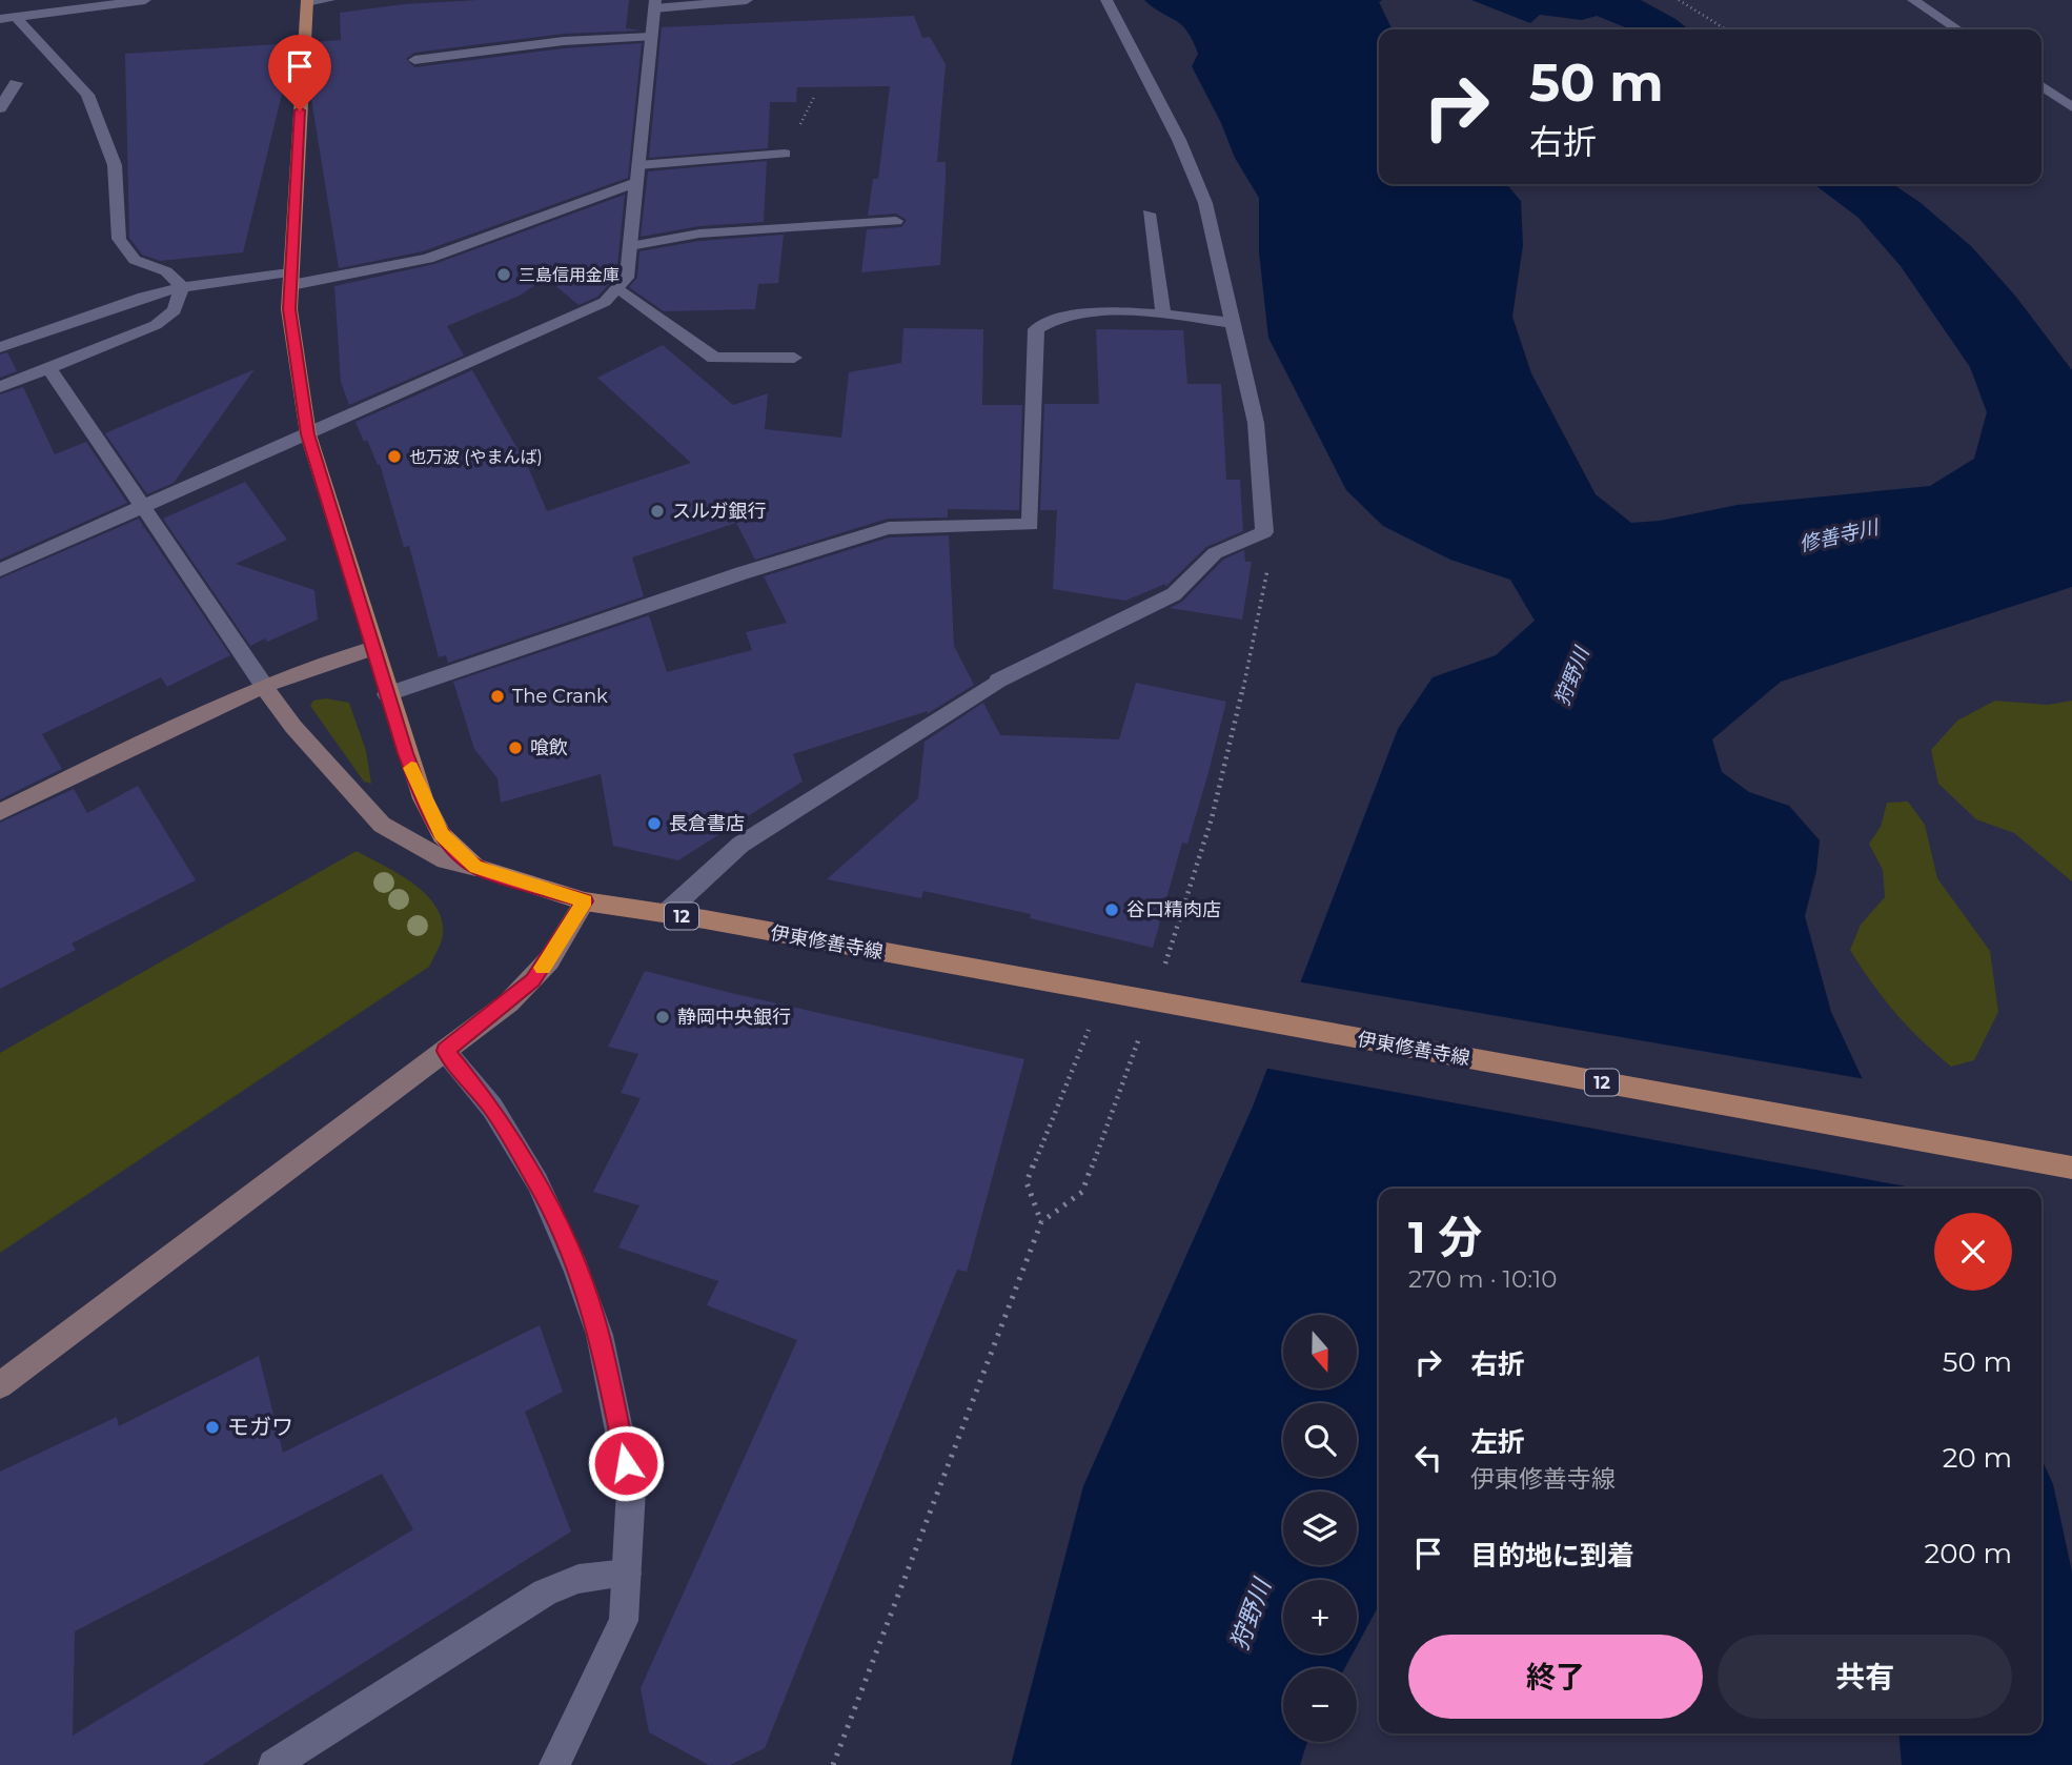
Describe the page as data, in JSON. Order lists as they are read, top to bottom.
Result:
{
  "streets": {
    "main road": ["12", "伊東修善寺線"]
  },
  "water": ["修善寺川", "狩野川"],
  "places": [
    "三島信用金庫",
    "也万波 (やまんば)",
    "スルガ銀行",
    "The Crank",
    "喰飲",
    "長倉書店",
    "谷口精肉店",
    "静岡中央銀行",
    "モガワ"
  ],
  "north": "bottom",
  "page": {
    "turn": ["50 m", "右折"],
    "heading": ["1 分", "270 m · 10:10"],
    "list": [
      {
        "name": "右折",
        "value": "50 m"
      },
      {
        "name": "左折",
        "note": "伊東修善寺線",
        "value": "20 m"
      },
      {
        "name": "目的地に到着",
        "value": "200 m"
      }
    ],
    "map_buttons": ["+", "−"],
    "buttons": ["終了", "共有"]
  }
}
